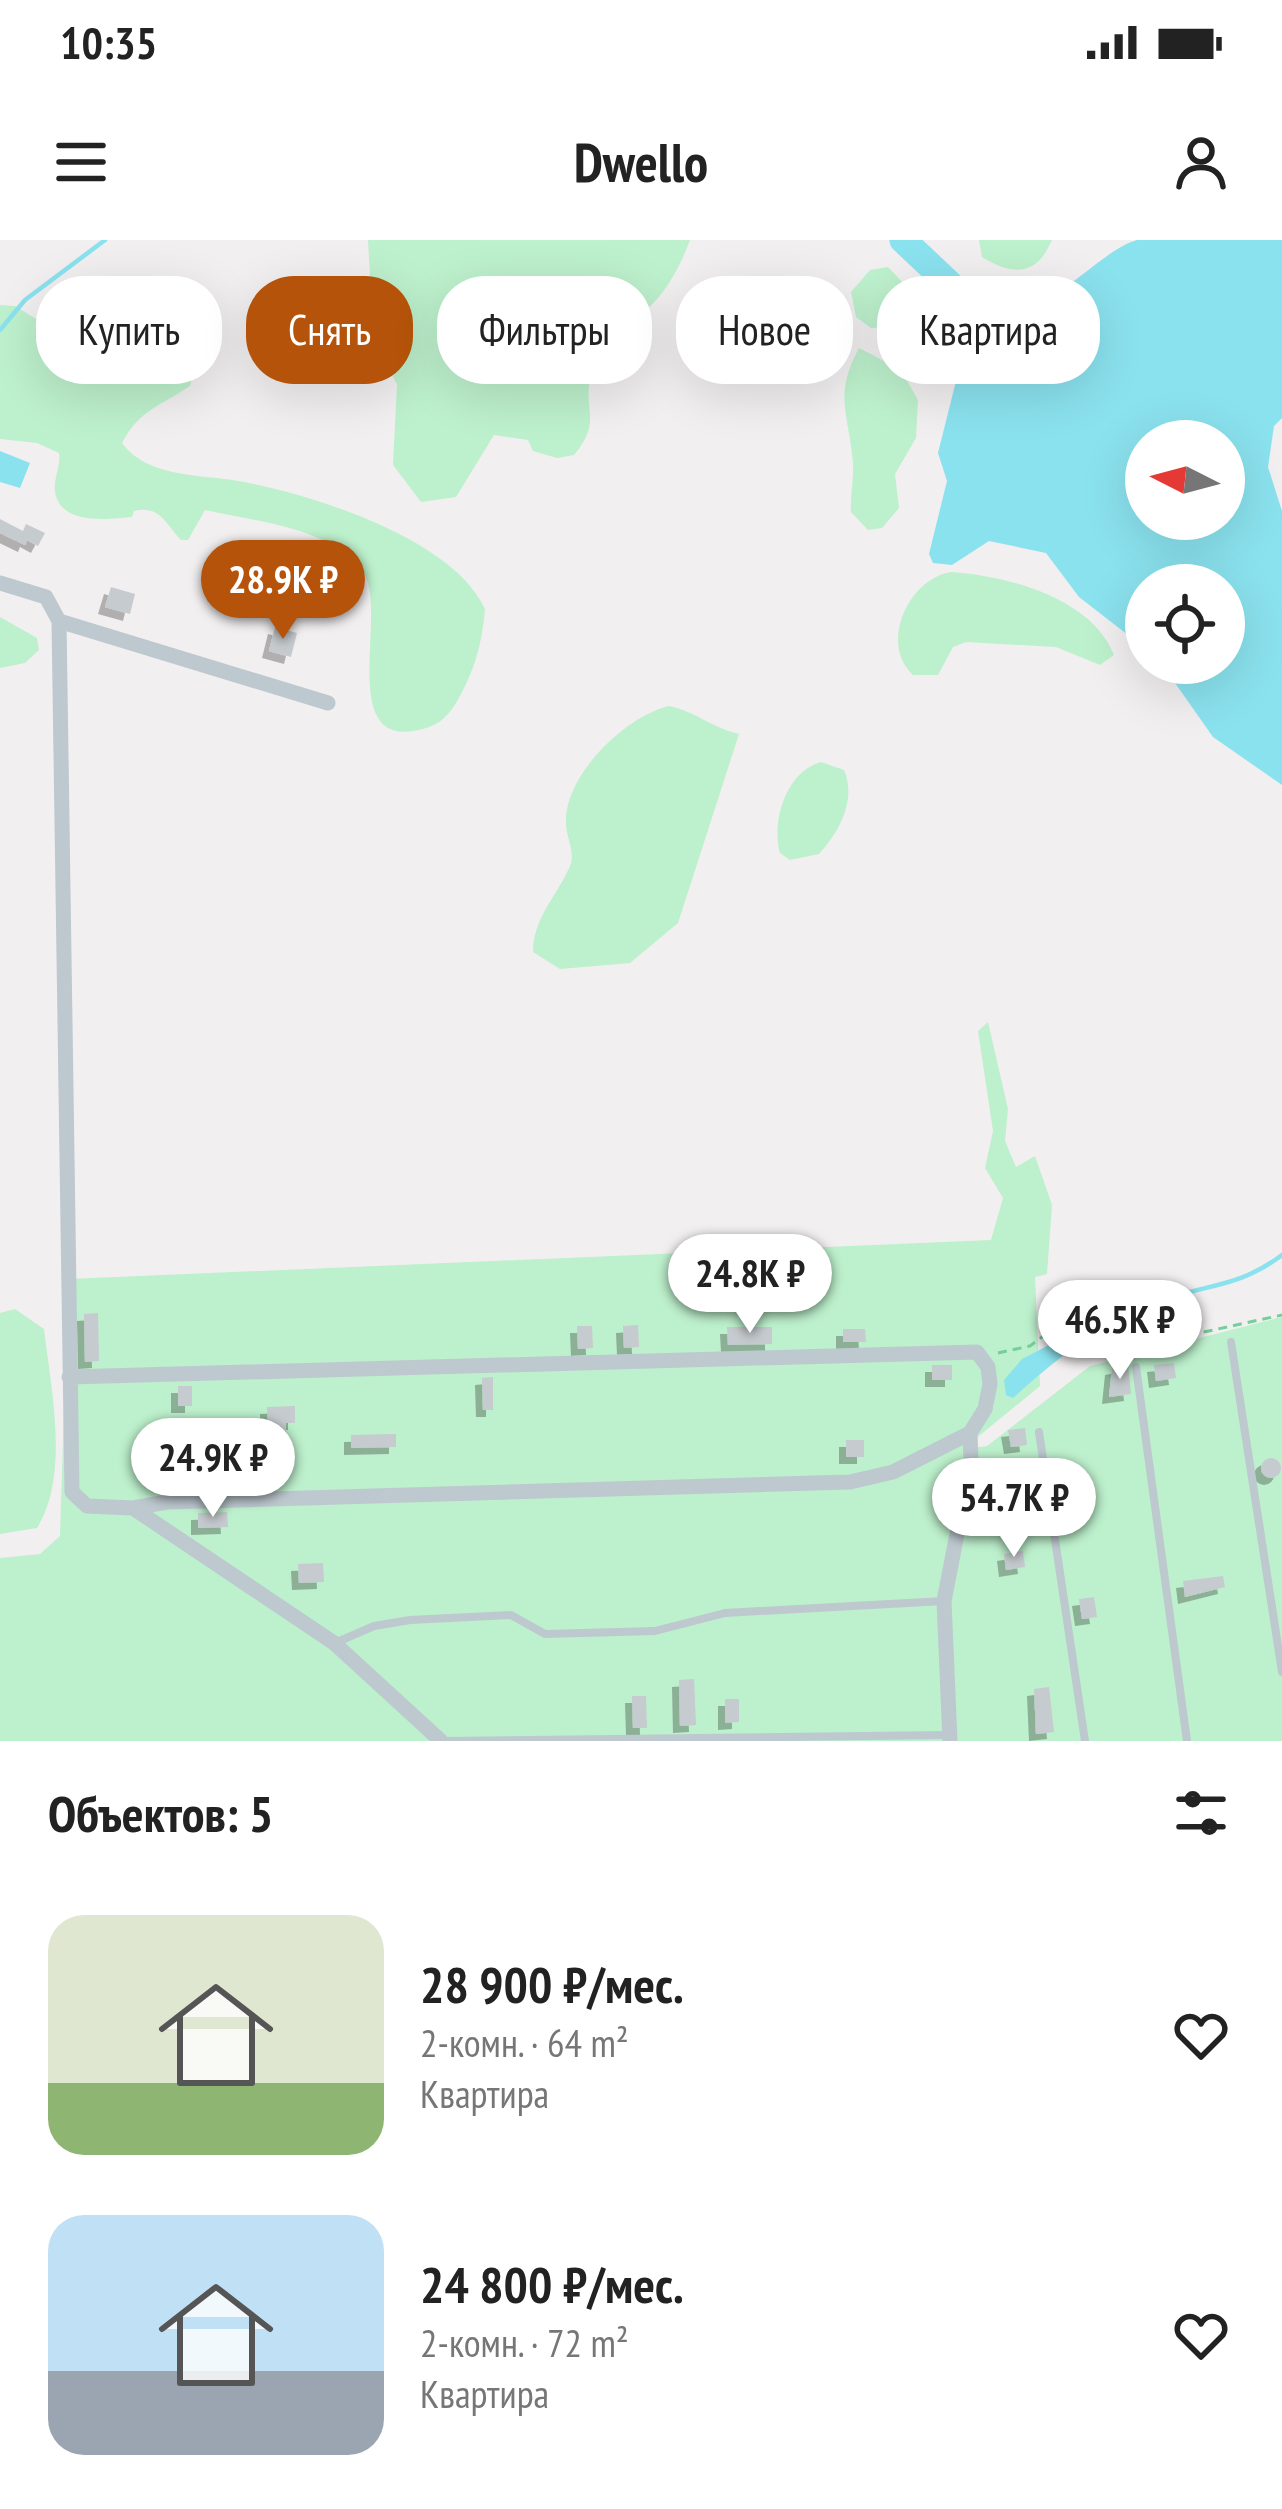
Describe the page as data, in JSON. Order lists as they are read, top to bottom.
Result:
{
  "north": "left",
  "page": {
    "status": "10:35",
    "header": "Dwello",
    "chip": [
      "Купить",
      "Снять",
      "Фильтры",
      "Новое",
      "Квартира"
    ],
    "price": [
      "28.9K ₽",
      "24.8K ₽",
      "46.5K ₽",
      "24.9K ₽",
      "54.7K ₽"
    ],
    "heading": "Объектов: 5",
    "list": [
      {
        "name": "28 900 ₽/мес.",
        "note": "2-комн. · 64 m² · Квартира"
      },
      {
        "name": "24 800 ₽/мес.",
        "note": "2-комн. · 72 m² · Квартира"
      }
    ]
  }
}
